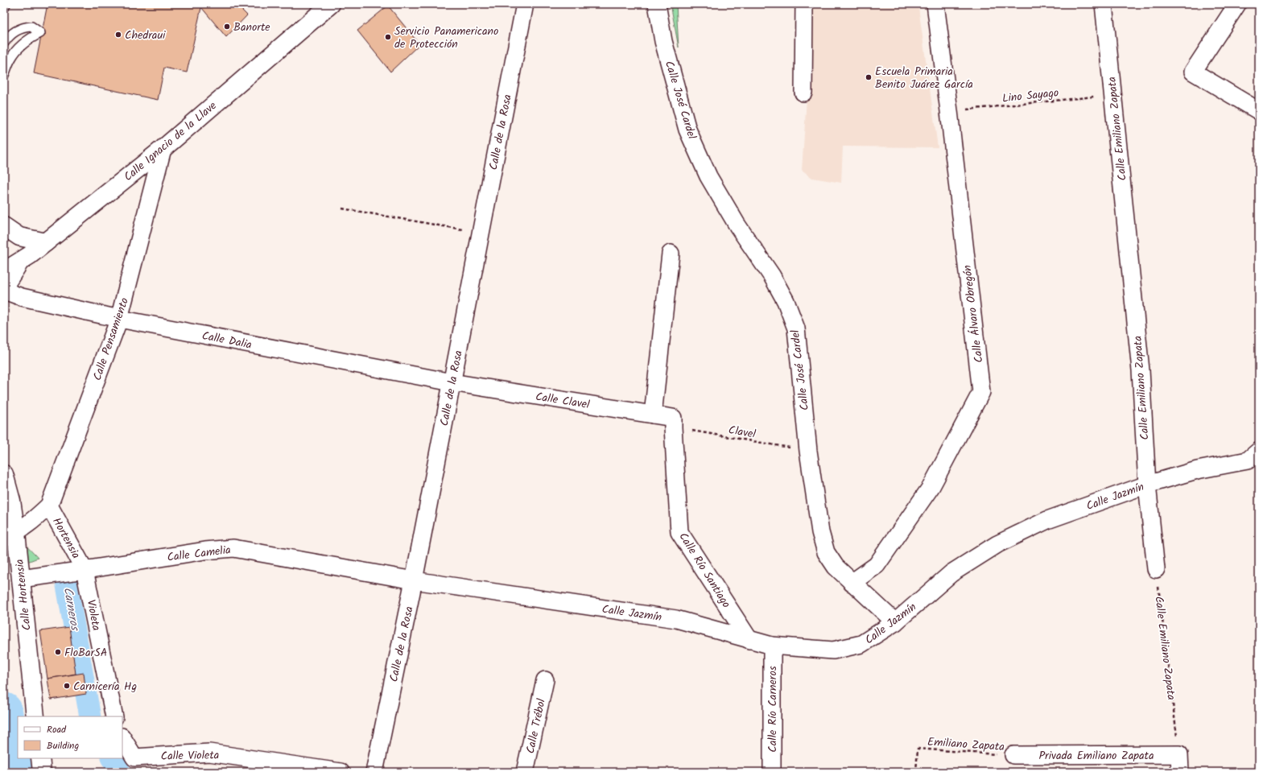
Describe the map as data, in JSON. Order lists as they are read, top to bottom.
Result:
{
  "streets": {
    "main road": ["Calle Ignacio de la Llave", "Calle Hortensia"],
    "street": [
      "Calle José Cardel",
      "Calle Emiliano Zapata",
      "Calle de la Rosa",
      "Calle Álvaro Obregón",
      "Calle Pensamiento",
      "Calle Dalia",
      "Calle Clavel",
      "Calle Jazmín",
      "Hortensia",
      "Calle Camelia",
      "Calle Río Santiago",
      "Violeta",
      "Calle Río Carneros",
      "Calle Trébol",
      "Calle Violeta",
      "Privada Emiliano Zapata"
    ],
    "path": ["Lino Sayago", "Clavel", "Emiliano Zapata"]
  },
  "crossings": [
    ["Lino Sayago", "Calle Emiliano Zapata"],
    ["Lino Sayago", "Calle Álvaro Obregón"],
    ["Calle José Cardel", "Calle Álvaro Obregón"],
    ["Calle José Cardel", "Clavel"],
    ["Calle José Cardel", "Calle Jazmín"],
    ["Calle Emiliano Zapata", "Calle Jazmín"],
    ["Calle Emiliano Zapata", "Privada Emiliano Zapata"],
    ["Calle de la Rosa", "Calle Dalia"],
    ["Calle de la Rosa", "Calle Clavel"],
    ["Calle de la Rosa", "Calle Jazmín"],
    ["Calle de la Rosa", "Calle Camelia"],
    ["Calle Ignacio de la Llave", "Calle Pensamiento"],
    ["Calle Pensamiento", "Calle Dalia"],
    ["Calle Pensamiento", "Hortensia"],
    ["Calle Dalia", "Calle Clavel"],
    ["Calle Clavel", "Clavel"],
    ["Calle Clavel", "Calle Río Santiago"],
    ["Clavel", "Calle Río Santiago"],
    ["Calle Jazmín", "Calle Camelia"],
    ["Calle Jazmín", "Calle Río Santiago"],
    ["Calle Jazmín", "Calle Río Carneros"],
    ["Hortensia", "Calle Camelia"],
    ["Hortensia", "Violeta"],
    ["Calle Camelia", "Calle Hortensia"],
    ["Calle Camelia", "Violeta"],
    ["Emiliano Zapata", "Privada Emiliano Zapata"]
  ],
  "water": ["Carneros"],
  "places": [
    "Banorte",
    "Chedraui",
    "Servicio Panamericano de Protección",
    "Escuela Primaria Benito Juárez García",
    "FloBarSA",
    "Carnicería Hg"
  ],
  "legend": ["Road", "Building"]
}
